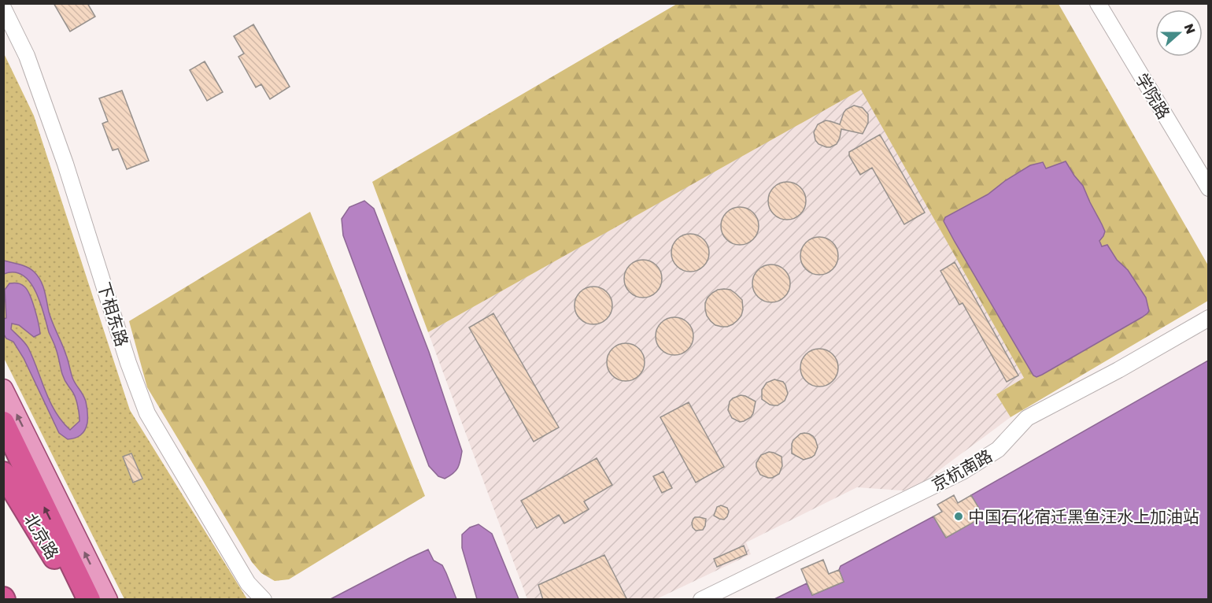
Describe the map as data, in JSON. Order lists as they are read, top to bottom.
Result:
{
  "streets": {
    "highway": ["北京路"],
    "street": ["学院路", "下相东路", "京杭南路"]
  },
  "places": ["中国石化宿迁黑鱼汪水上加油站"],
  "north": "right"
}
